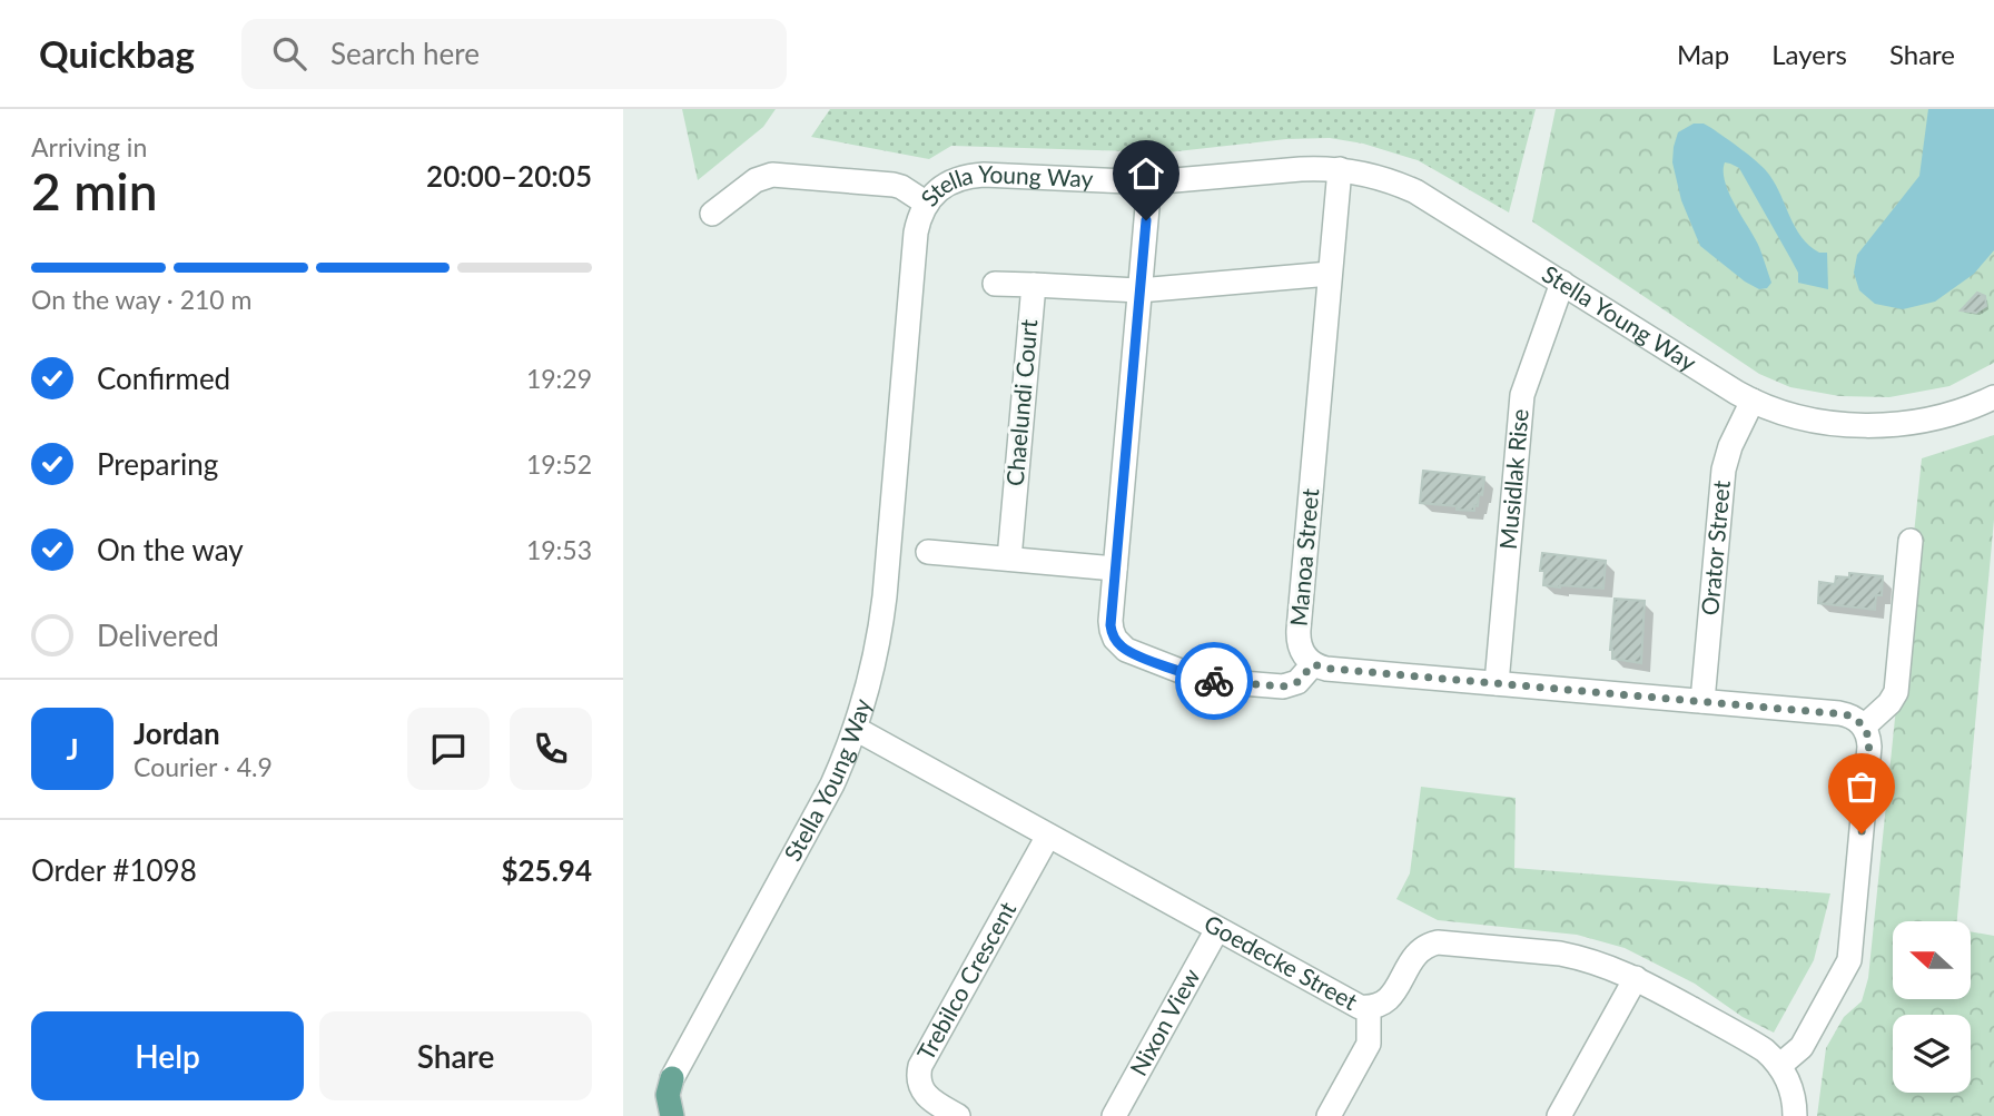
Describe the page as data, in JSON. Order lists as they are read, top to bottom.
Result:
{
  "streets": {
    "street": [
      "Stella Young Way",
      "Chaelundi Court",
      "Musidlak Rise",
      "Orator Street",
      "Manoa Street",
      "Goedecke Street",
      "Trebilco Crescent",
      "Nixon View"
    ]
  },
  "crossings": [
    ["Stella Young Way", "Musidlak Rise"],
    ["Stella Young Way", "Orator Street"],
    ["Stella Young Way", "Manoa Street"],
    ["Stella Young Way", "Goedecke Street"],
    ["Goedecke Street", "Trebilco Crescent"],
    ["Goedecke Street", "Nixon View"]
  ],
  "north": "left",
  "page": {
    "header": "Quickbag",
    "search": "Search here",
    "nav": ["Map", "Layers", "Share"],
    "heading": ["2 min", "Arriving in", "20:00–20:05"],
    "panel": [
      "Jordan",
      "Courier · 4.9",
      "Order #1098",
      "$25.94"
    ],
    "bar": "On the way · 210 m",
    "list": [
      ["Confirmed", "19:29"],
      ["Preparing", "19:52"],
      ["On the way", "19:53"],
      "Delivered"
    ],
    "round": "J",
    "buttons": ["Help", "Share"]
  }
}
